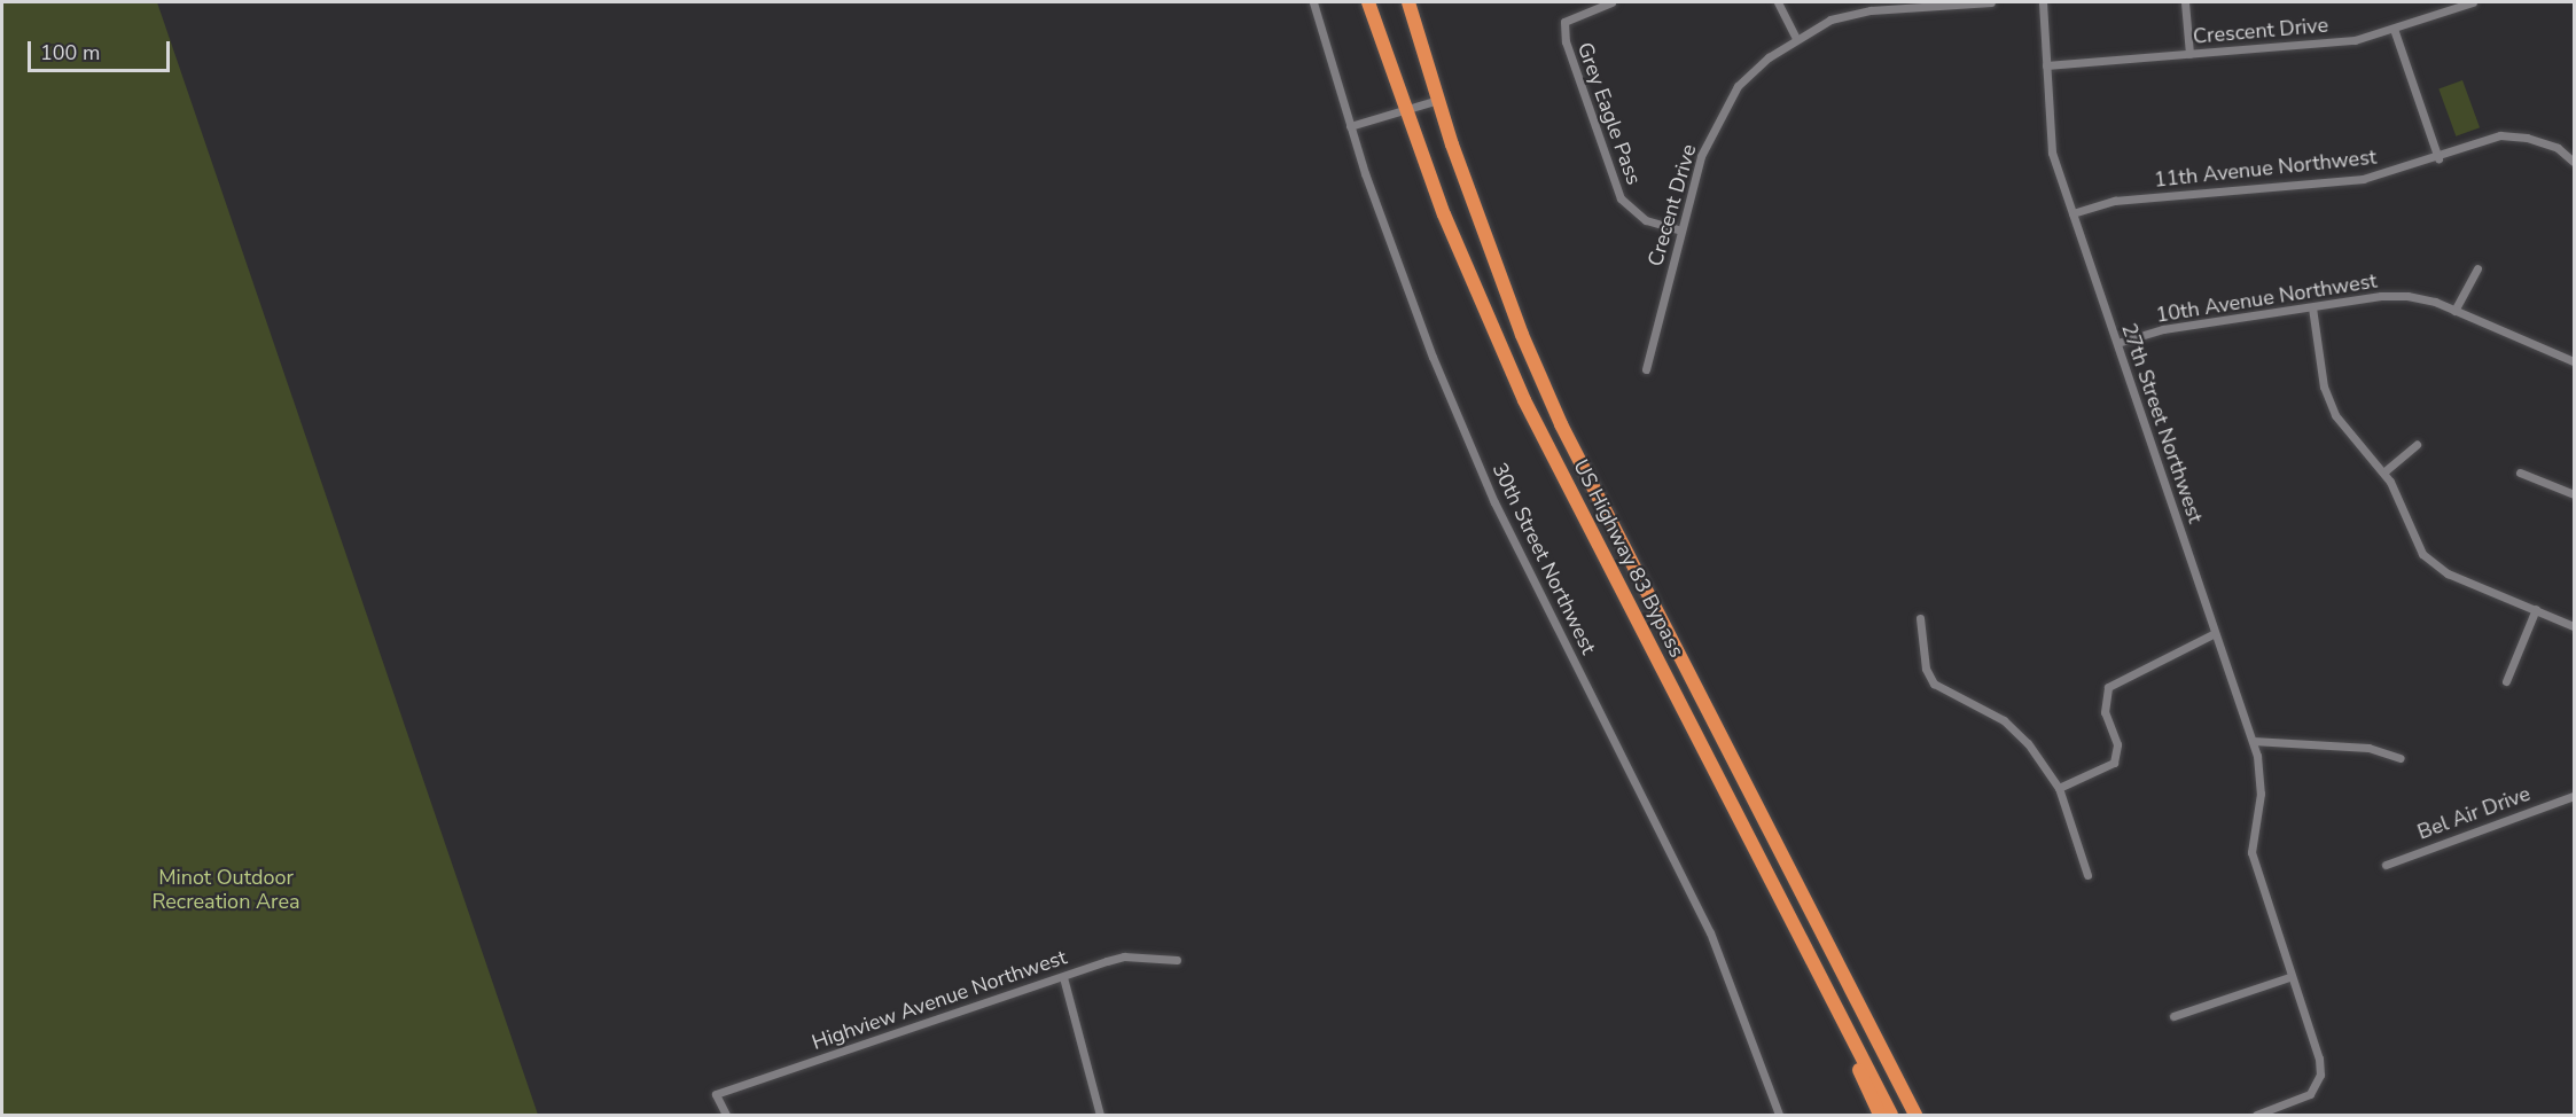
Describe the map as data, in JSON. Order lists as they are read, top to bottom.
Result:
{
  "streets": {
    "highway": ["US Highway 83 Bypass"],
    "street": [
      "Crescent Drive",
      "Grey Eagle Pass",
      "11th Avenue Northwest",
      "Crecent Drive",
      "10th Avenue Northwest",
      "27th Street Northwest",
      "30th Street Northwest",
      "Bel Air Drive",
      "Highview Avenue Northwest"
    ]
  },
  "crossings": [
    ["Crescent Drive", "27th Street Northwest"],
    ["Grey Eagle Pass", "Crecent Drive"],
    ["11th Avenue Northwest", "27th Street Northwest"],
    ["10th Avenue Northwest", "27th Street Northwest"]
  ],
  "parks": ["Minot Outdoor Recreation Area"],
  "scale_bar": "100 m"
}
